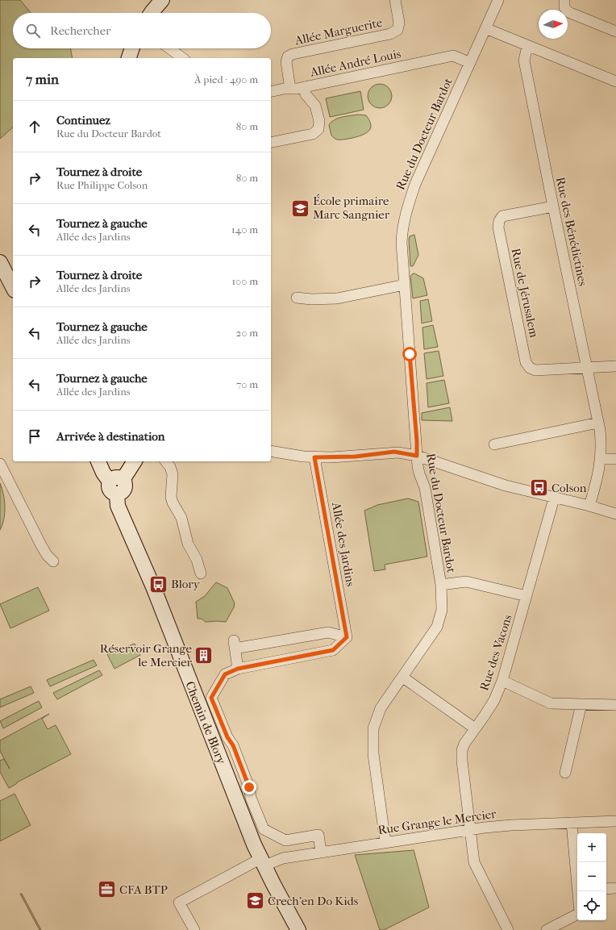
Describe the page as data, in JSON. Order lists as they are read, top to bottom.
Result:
{
  "streets": {
    "street": [
      "Allée Marguerite",
      "Allée André Louis",
      "Rue du Docteur Bardot",
      "Rue des Bénédictines",
      "Rue de Jérusalem",
      "Allée des Jardins",
      "Rue des Vacons",
      "Chemin de Blory",
      "Rue Grange le Mercier"
    ]
  },
  "crossings": [
    ["Allée André Louis", "Rue du Docteur Bardot"],
    ["Rue du Docteur Bardot", "Rue Grange le Mercier"],
    ["Rue des Bénédictines", "Rue de Jérusalem"],
    ["Rue des Vacons", "Rue Grange le Mercier"],
    ["Chemin de Blory", "Rue Grange le Mercier"]
  ],
  "places": {
    "school or university": ["École primaire Marc Sangnier", "Crech'en Do Kids"],
    "bus stop": ["Colson", "Blory"],
    "building": ["Réservoir Grange le Mercier"],
    "office": ["CFA BTP"]
  },
  "north": "right",
  "page": {
    "search": "Rechercher",
    "heading": ["7 min", "À pied · 490 m"],
    "list": [
      ["Continuez", "Rue du Docteur Bardot", "80 m"],
      ["Tournez à droite", "Rue Philippe Colson", "80 m"],
      ["Tournez à gauche", "Allée des Jardins", "140 m"],
      ["Tournez à droite", "Allée des Jardins", "100 m"],
      ["Tournez à gauche", "Allée des Jardins", "20 m"],
      ["Tournez à gauche", "Allée des Jardins", "70 m"],
      "Arrivée à destination"
    ],
    "map_buttons": ["+", "−"]
  }
}
